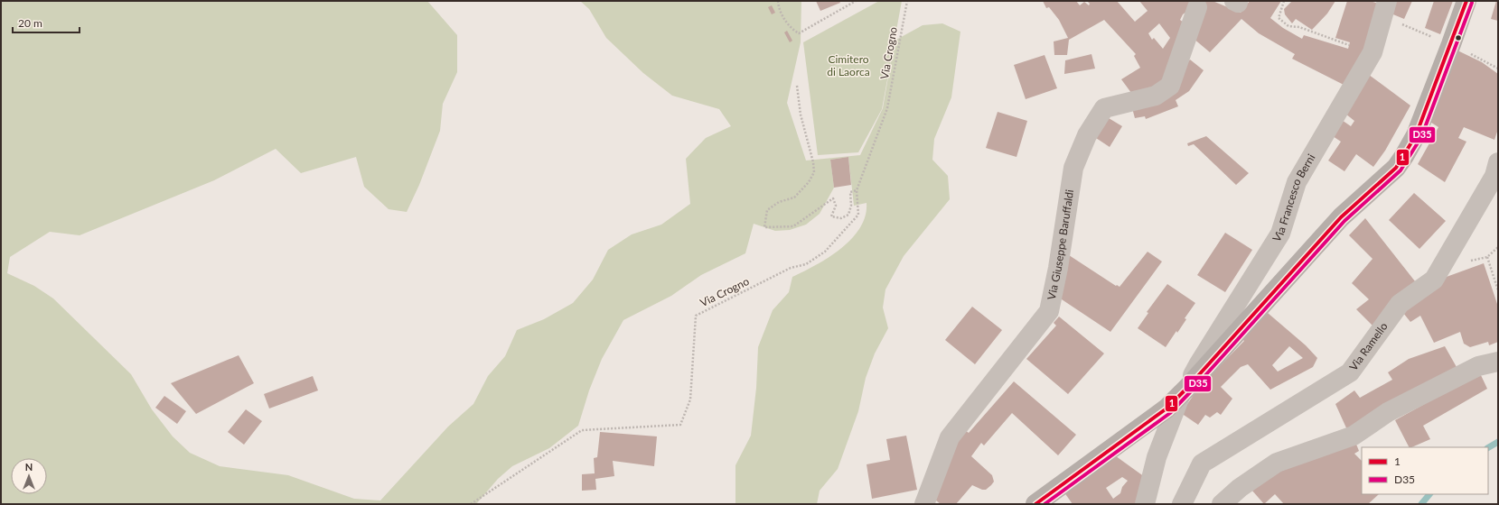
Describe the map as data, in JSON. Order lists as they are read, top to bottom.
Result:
{
  "streets": {
    "street": ["Via Francesco Berni", "Via Giuseppe Baruffaldi", "Via Ramello"],
    "path": ["Via Crogno"]
  },
  "parks": ["Cimitero di Laorca"],
  "lines": ["transit line 1", "transit line D35"],
  "legend": ["1", "D35"],
  "scale_bar": "20 m",
  "north": "top"
}
